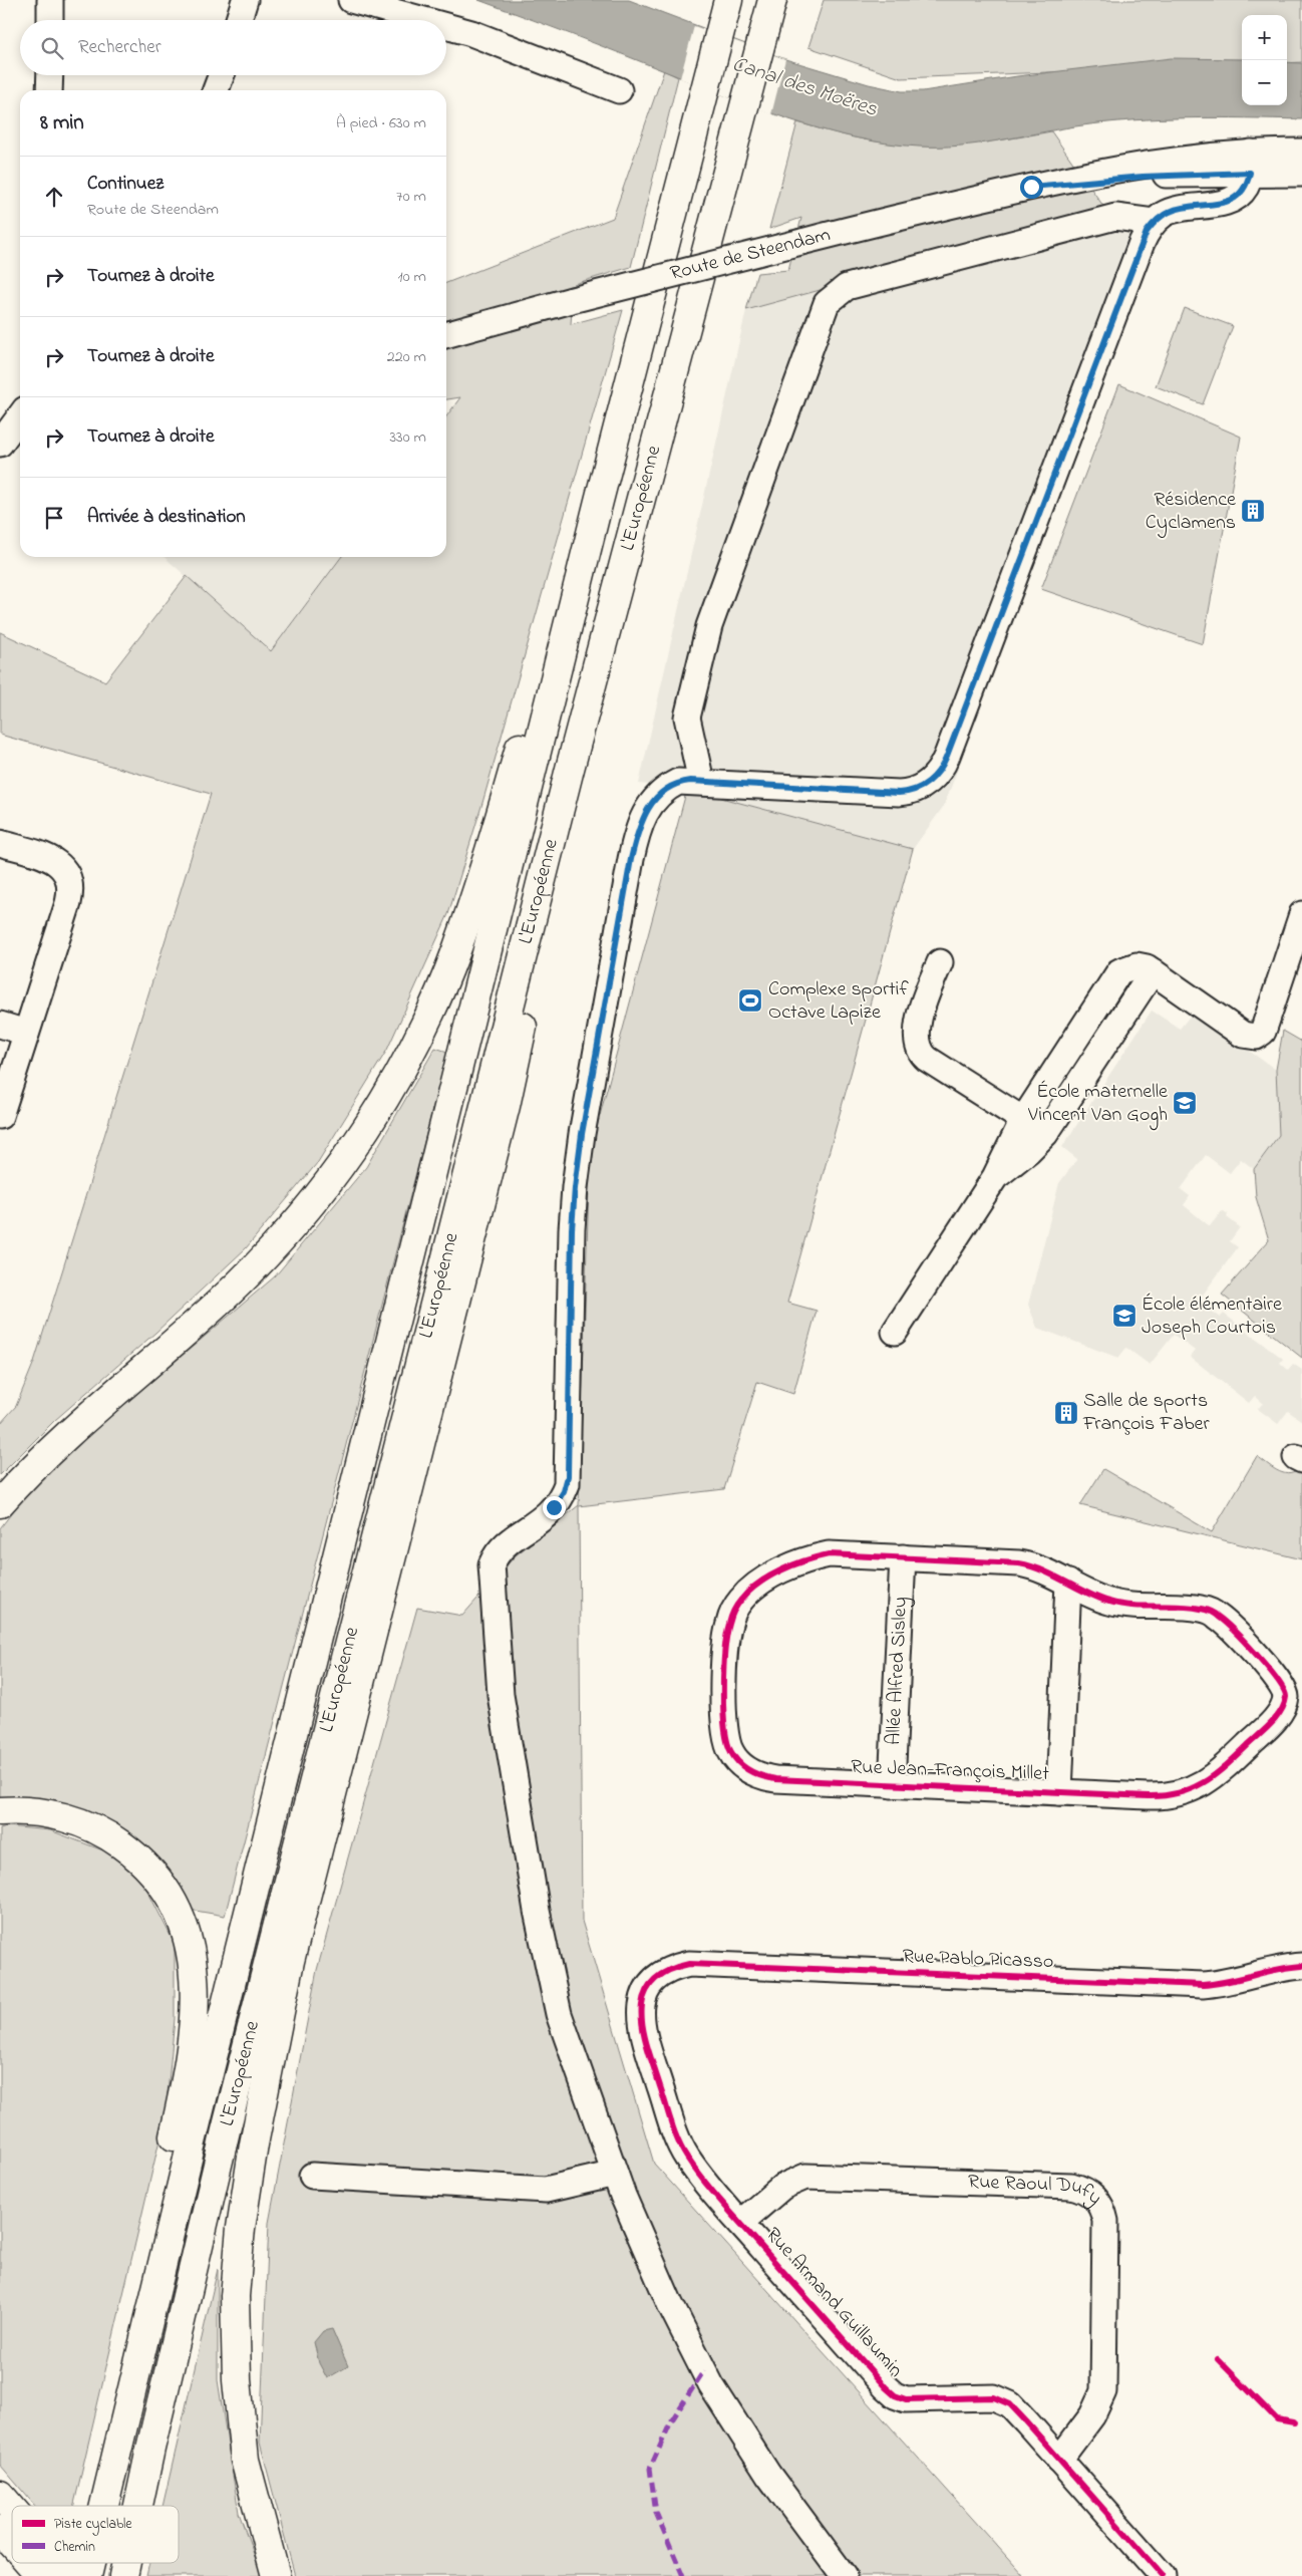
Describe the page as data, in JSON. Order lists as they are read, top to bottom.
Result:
{
  "streets": {
    "highway": ["L'Européenne"],
    "street": [
      "Route de Steendam",
      "Allée Alfred Sisley",
      "Rue Jean-François Millet",
      "Rue Pablo Picasso",
      "Rue Raoul Dufy",
      "Rue Armand Guillaumin"
    ]
  },
  "crossings": [
    ["Allée Alfred Sisley", "Rue Jean-François Millet"],
    ["Rue Pablo Picasso", "Rue Armand Guillaumin"],
    ["Rue Raoul Dufy", "Rue Armand Guillaumin"]
  ],
  "water": ["Canal des Moëres"],
  "places": {
    "building": ["Résidence Cyclamens", "Salle de sports François Faber"],
    "sports": ["Complexe sportif Octave Lapize"],
    "school or university": ["École maternelle Vincent Van Gogh", "École élémentaire Joseph Courtois"]
  },
  "legend": ["Piste cyclable", "Chemin"],
  "page": {
    "map_buttons": ["+", "−"],
    "search": "Rechercher",
    "heading": ["8 min", "À pied · 630 m"],
    "list": [
      ["Continuez", "Route de Steendam", "70 m"],
      ["Tournez à droite", "10 m"],
      ["Tournez à droite", "220 m"],
      ["Tournez à droite", "330 m"],
      "Arrivée à destination"
    ]
  }
}
